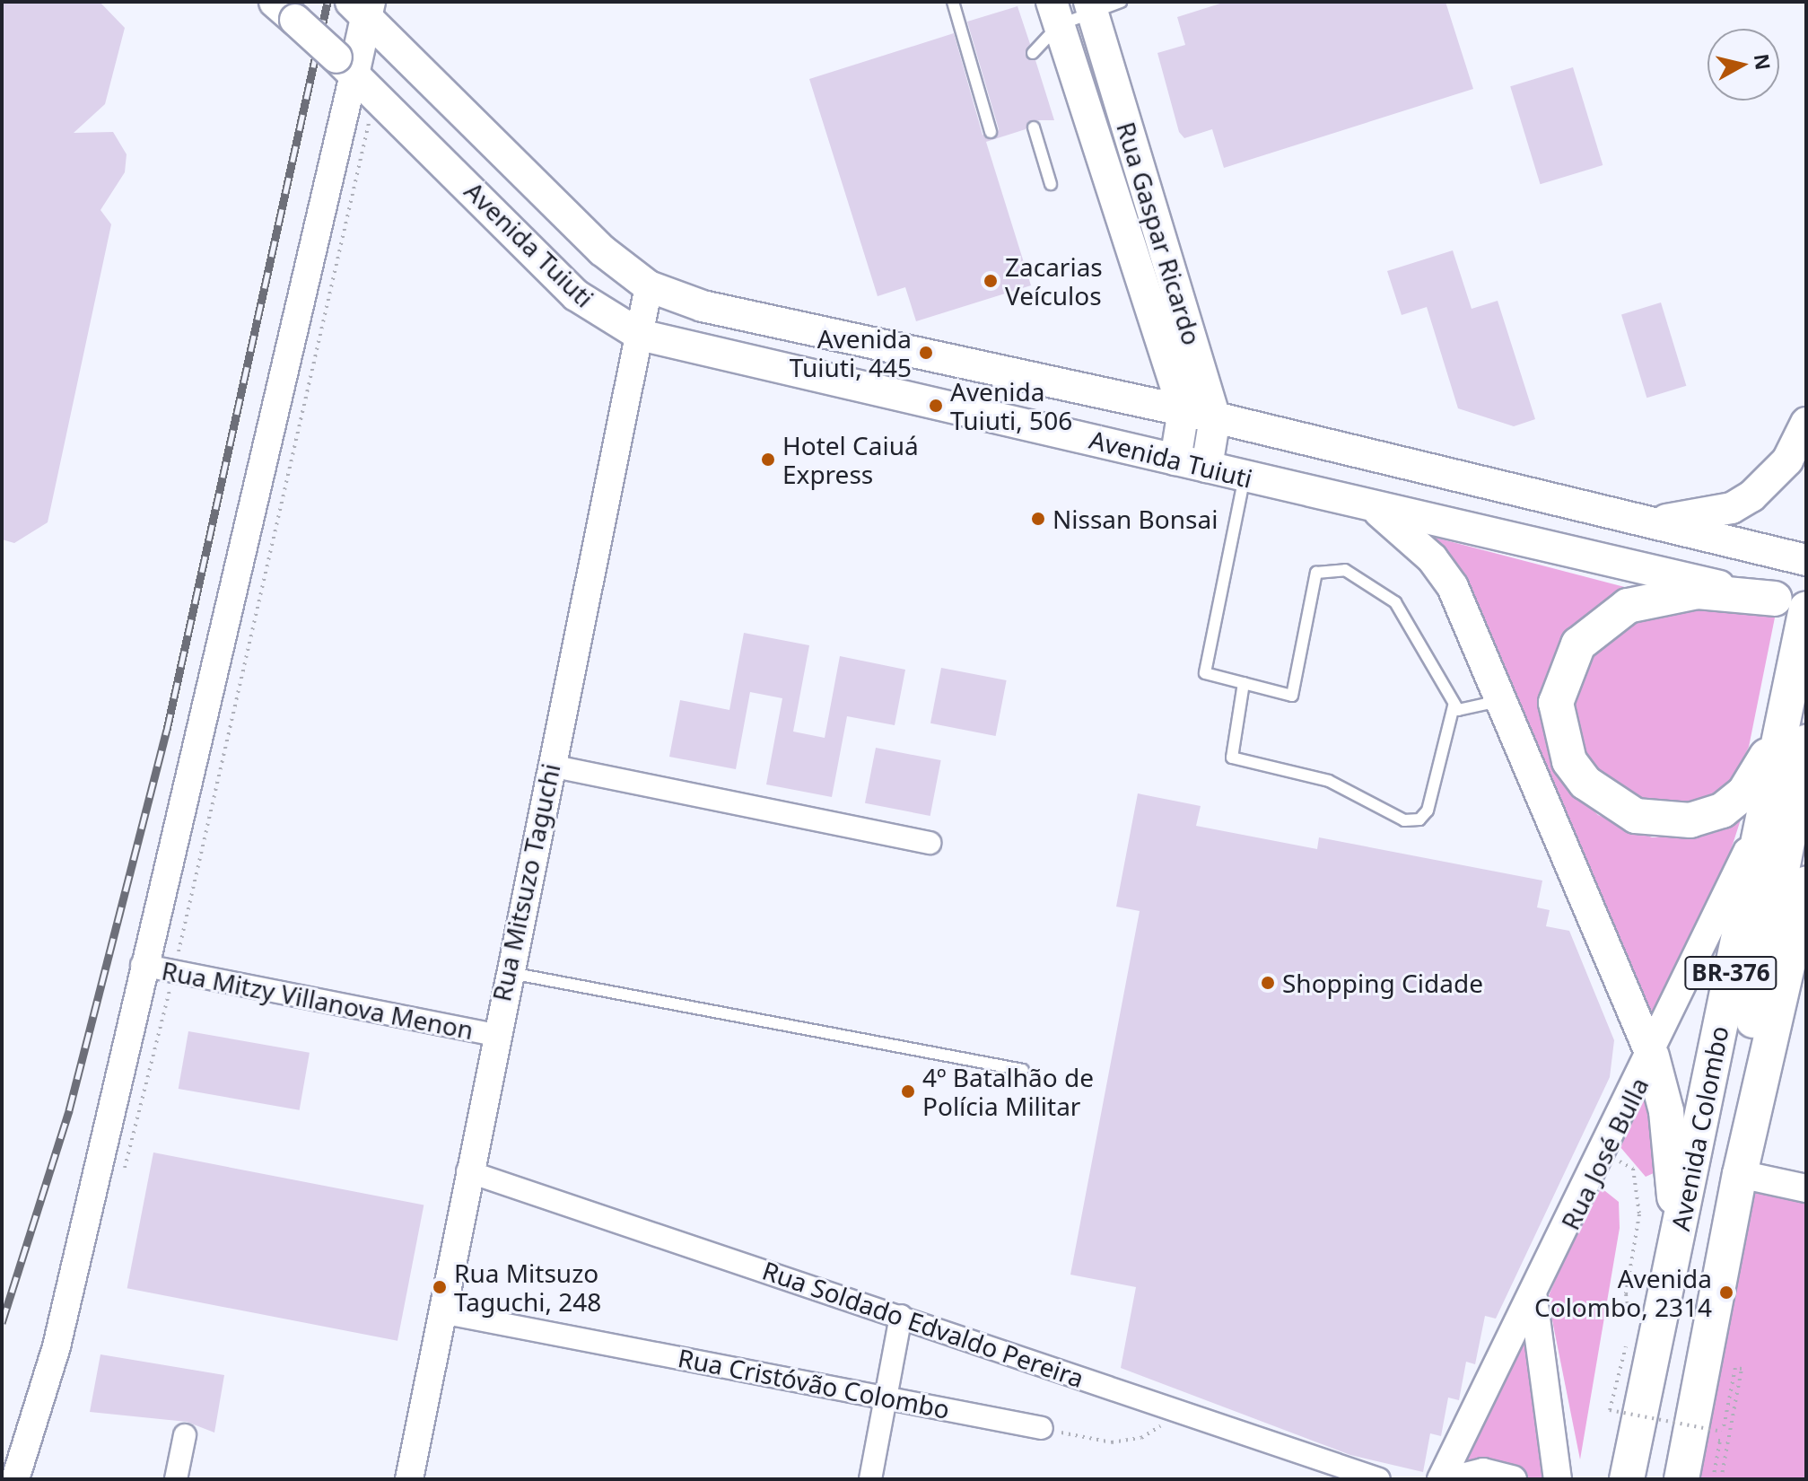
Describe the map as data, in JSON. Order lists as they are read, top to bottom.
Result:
{
  "streets": {
    "main road": [
      "Rua Gaspar Ricardo",
      "Avenida Tuiuti",
      "BR-376",
      "Avenida Colombo"
    ],
    "street": [
      "Rua Mitsuzo Taguchi",
      "Rua Mitzy Villanova Menon",
      "Rua José Bulla",
      "Rua Soldado Edvaldo Pereira",
      "Rua Cristóvão Colombo"
    ]
  },
  "crossings": [
    ["Rua Gaspar Ricardo", "Avenida Tuiuti"],
    ["Avenida Tuiuti", "Rua Mitsuzo Taguchi"],
    ["Avenida Tuiuti", "Avenida Colombo"],
    ["Rua Mitsuzo Taguchi", "Rua Mitzy Villanova Menon"],
    ["Rua Mitsuzo Taguchi", "Rua Soldado Edvaldo Pereira"],
    ["Rua Mitsuzo Taguchi", "Rua Cristóvão Colombo"],
    ["Avenida Colombo", "Rua José Bulla"]
  ],
  "places": [
    "Zacarias Veículos",
    "Avenida Tuiuti, 445",
    "Avenida Tuiuti, 506",
    "Hotel Caiuá Express",
    "Nissan Bonsai",
    "Shopping Cidade",
    "4º Batalhão de Polícia Militar",
    "Rua Mitsuzo Taguchi, 248",
    "Avenida Colombo, 2314"
  ],
  "north": "right"
}
